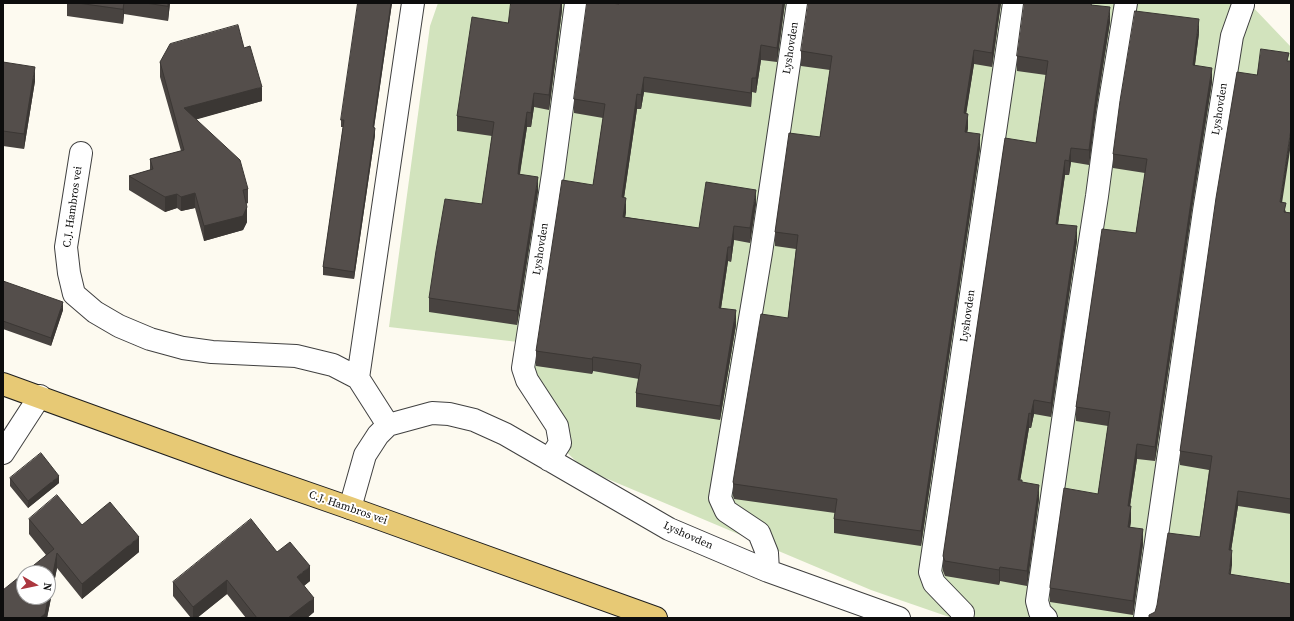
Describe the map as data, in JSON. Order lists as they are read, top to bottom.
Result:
{
  "streets": {
    "main road": ["C.J. Hambros vei"],
    "street": ["Lyshovden"]
  },
  "north": "right"
}
